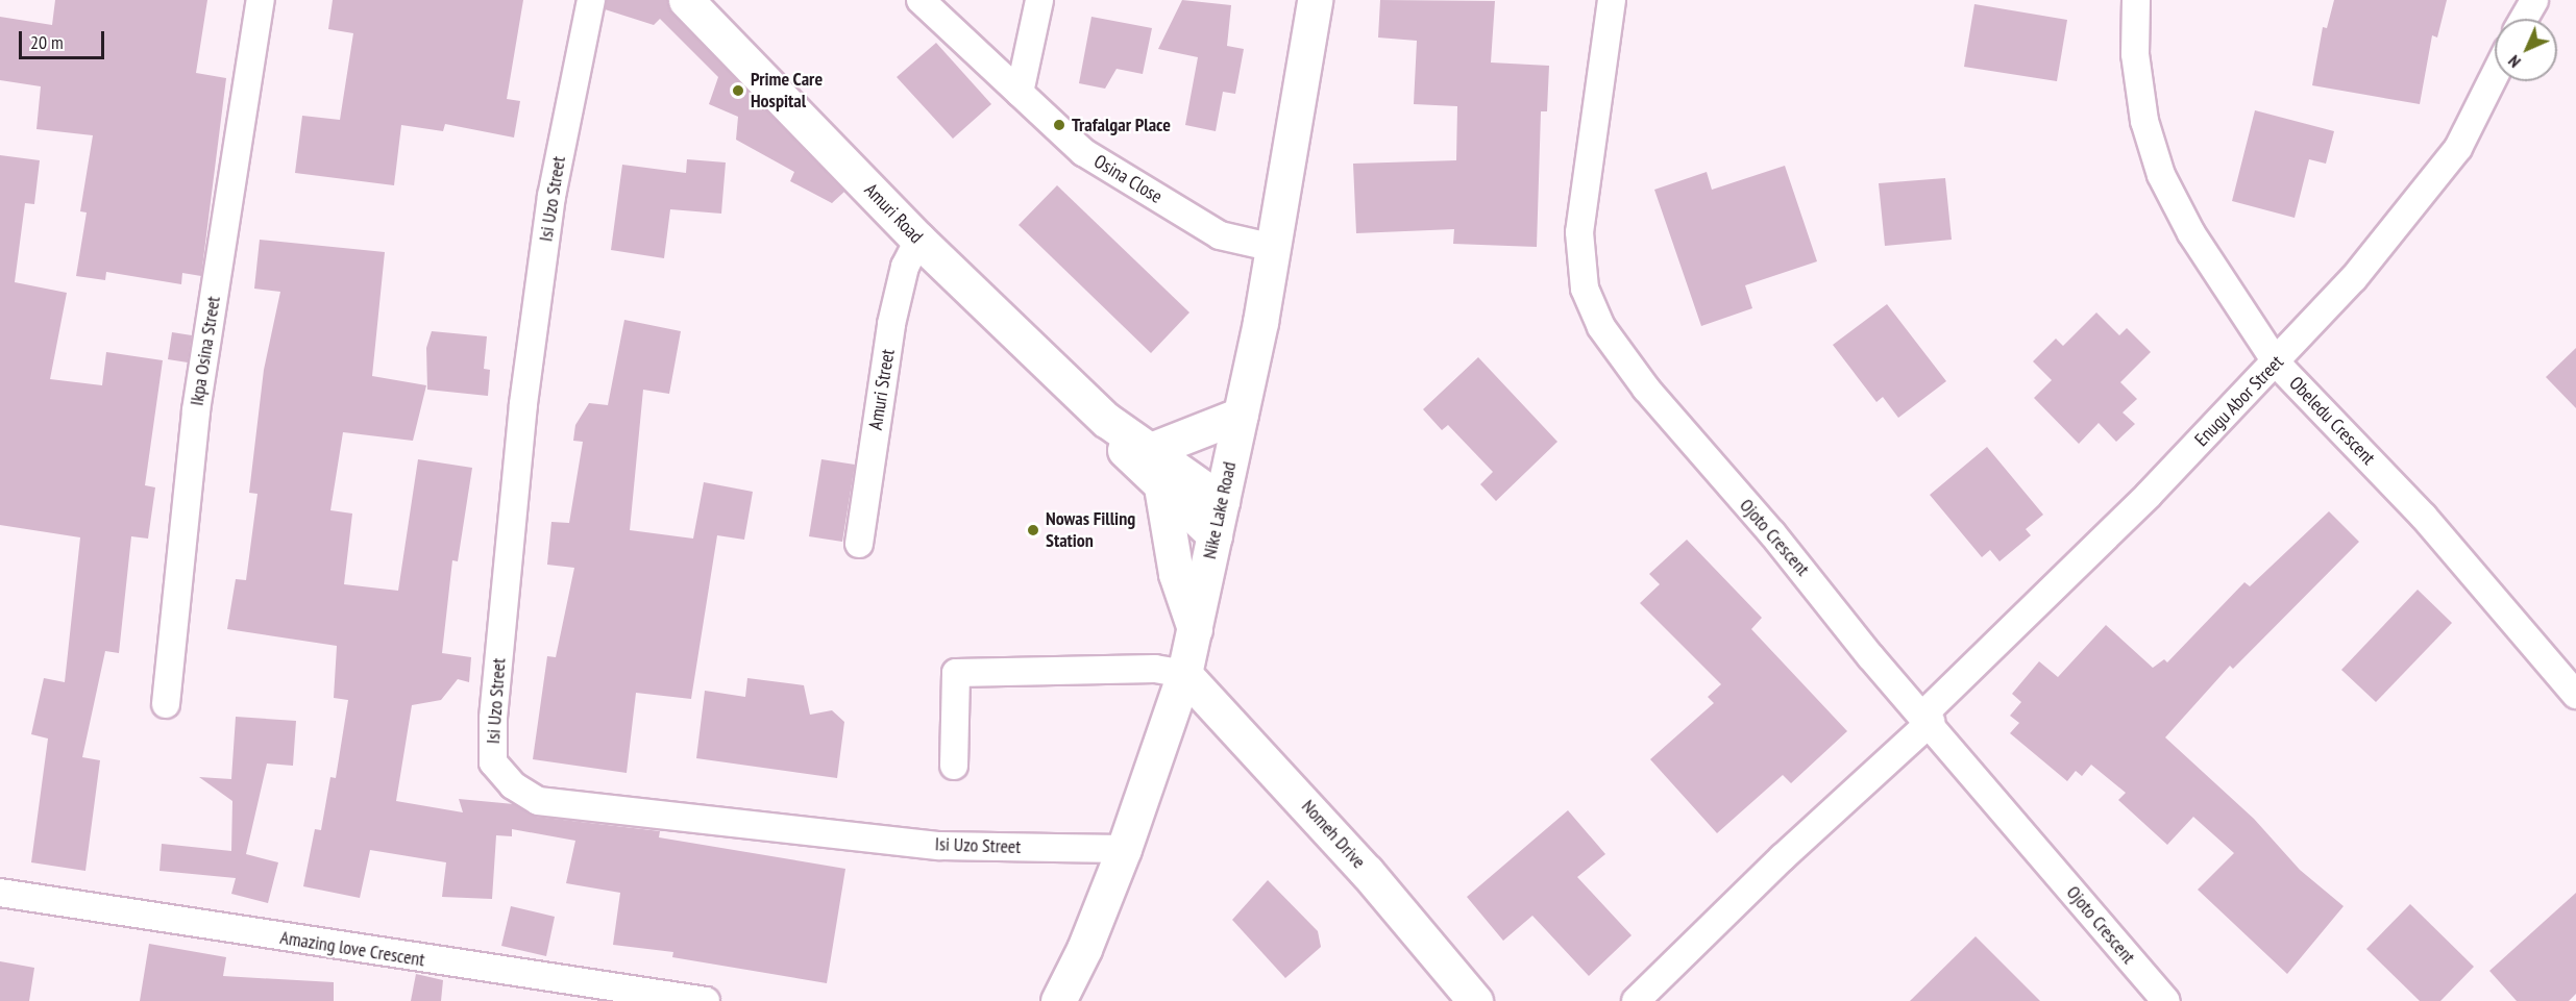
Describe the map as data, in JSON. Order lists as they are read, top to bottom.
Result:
{
  "streets": {
    "main road": ["Amuri Road", "Nike Lake Road", "Nomeh Drive"],
    "street": [
      "Osina Close",
      "Isi Uzo Street",
      "Ikpa Osina Street",
      "Amuri Street",
      "Enugu Abor Street",
      "Obeledu Crescent",
      "Ojoto Crescent",
      "Amazing love Crescent"
    ]
  },
  "crossings": [
    ["Osina Close", "Nike Lake Road"],
    ["Isi Uzo Street", "Nike Lake Road"],
    ["Amuri Road", "Amuri Street"],
    ["Amuri Road", "Nike Lake Road"],
    ["Enugu Abor Street", "Obeledu Crescent"],
    ["Enugu Abor Street", "Ojoto Crescent"],
    ["Nike Lake Road", "Nomeh Drive"]
  ],
  "places": ["Prime Care Hospital", "Trafalgar Place", "Nowas Filling Station"],
  "scale_bar": "20 m",
  "north": "bottom left"
}
